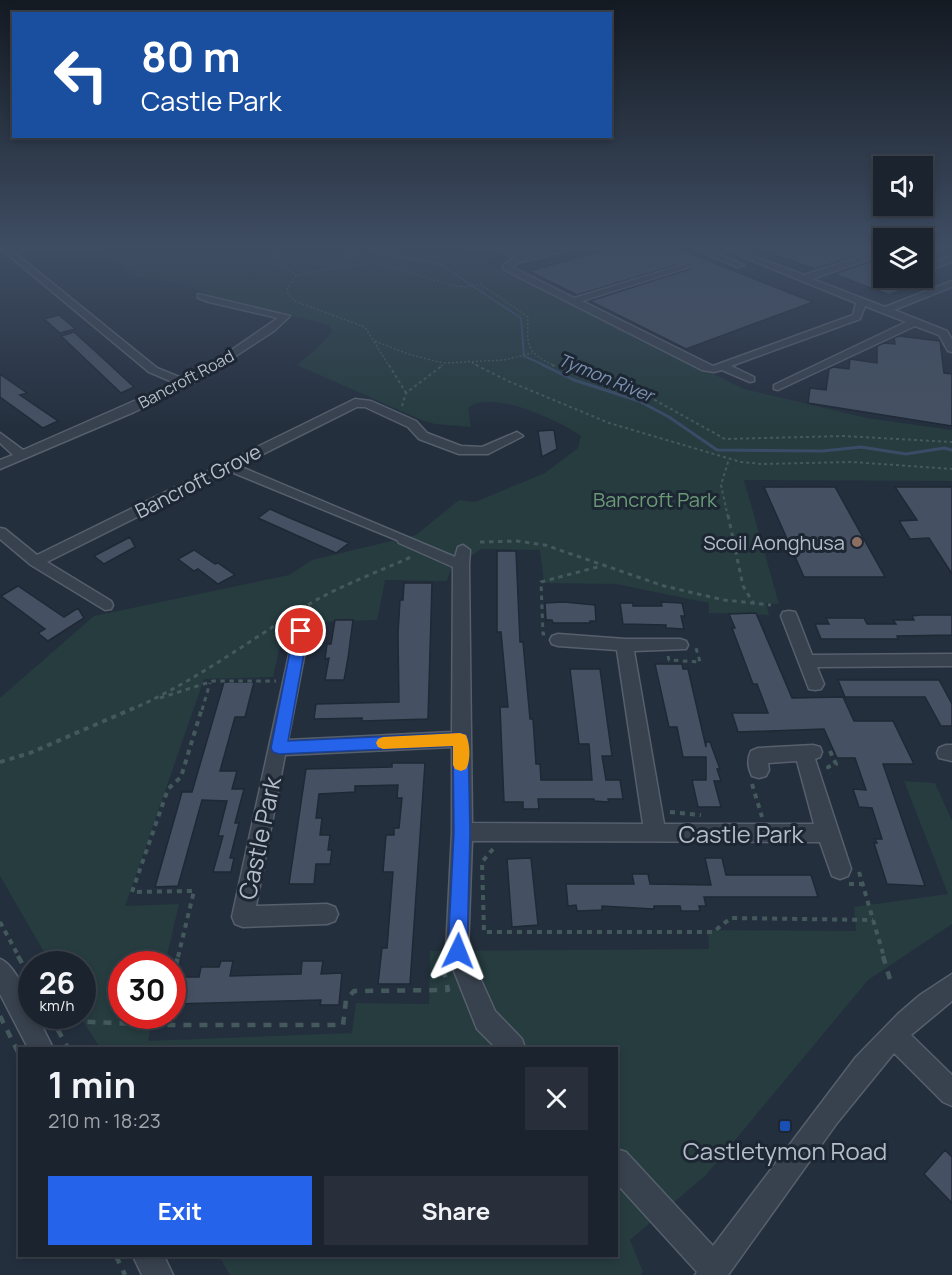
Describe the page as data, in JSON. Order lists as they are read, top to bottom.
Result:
{
  "streets": {
    "street": ["Bancroft Road", "Bancroft Grove", "Castle Park"]
  },
  "water": ["Tymon River"],
  "parks": ["Bancroft Park"],
  "places": {
    "other": ["Scoil Aonghusa"],
    "transit": ["Castletymon Road"]
  },
  "page": {
    "turn": ["80 m", "Castle Park"],
    "speed": "26 km/h",
    "limit": "30",
    "heading": ["1 min", "210 m · 18:23"],
    "buttons": ["Exit", "Share"]
  }
}
